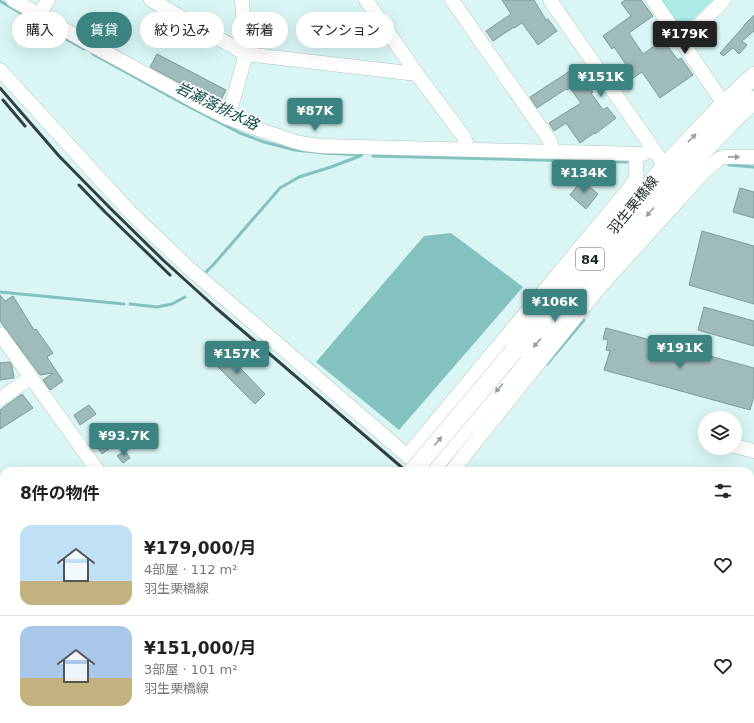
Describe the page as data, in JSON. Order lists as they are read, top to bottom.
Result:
{
  "streets": {
    "main road": ["羽生栗橋線", "84"]
  },
  "water": ["岩瀬落排水路"],
  "page": {
    "chip": [
      "購入",
      "賃貸",
      "絞り込み",
      "新着",
      "マンション"
    ],
    "price": [
      "¥179K",
      "¥151K",
      "¥87K",
      "¥134K",
      "¥106K",
      "¥191K",
      "¥157K",
      "¥93.7K"
    ],
    "heading": "8件の物件",
    "list": [
      {
        "name": "¥179,000/月",
        "note": "4部屋 · 112 m² · 羽生栗橋線"
      },
      {
        "name": "¥151,000/月",
        "note": "3部屋 · 101 m² · 羽生栗橋線"
      }
    ]
  }
}
